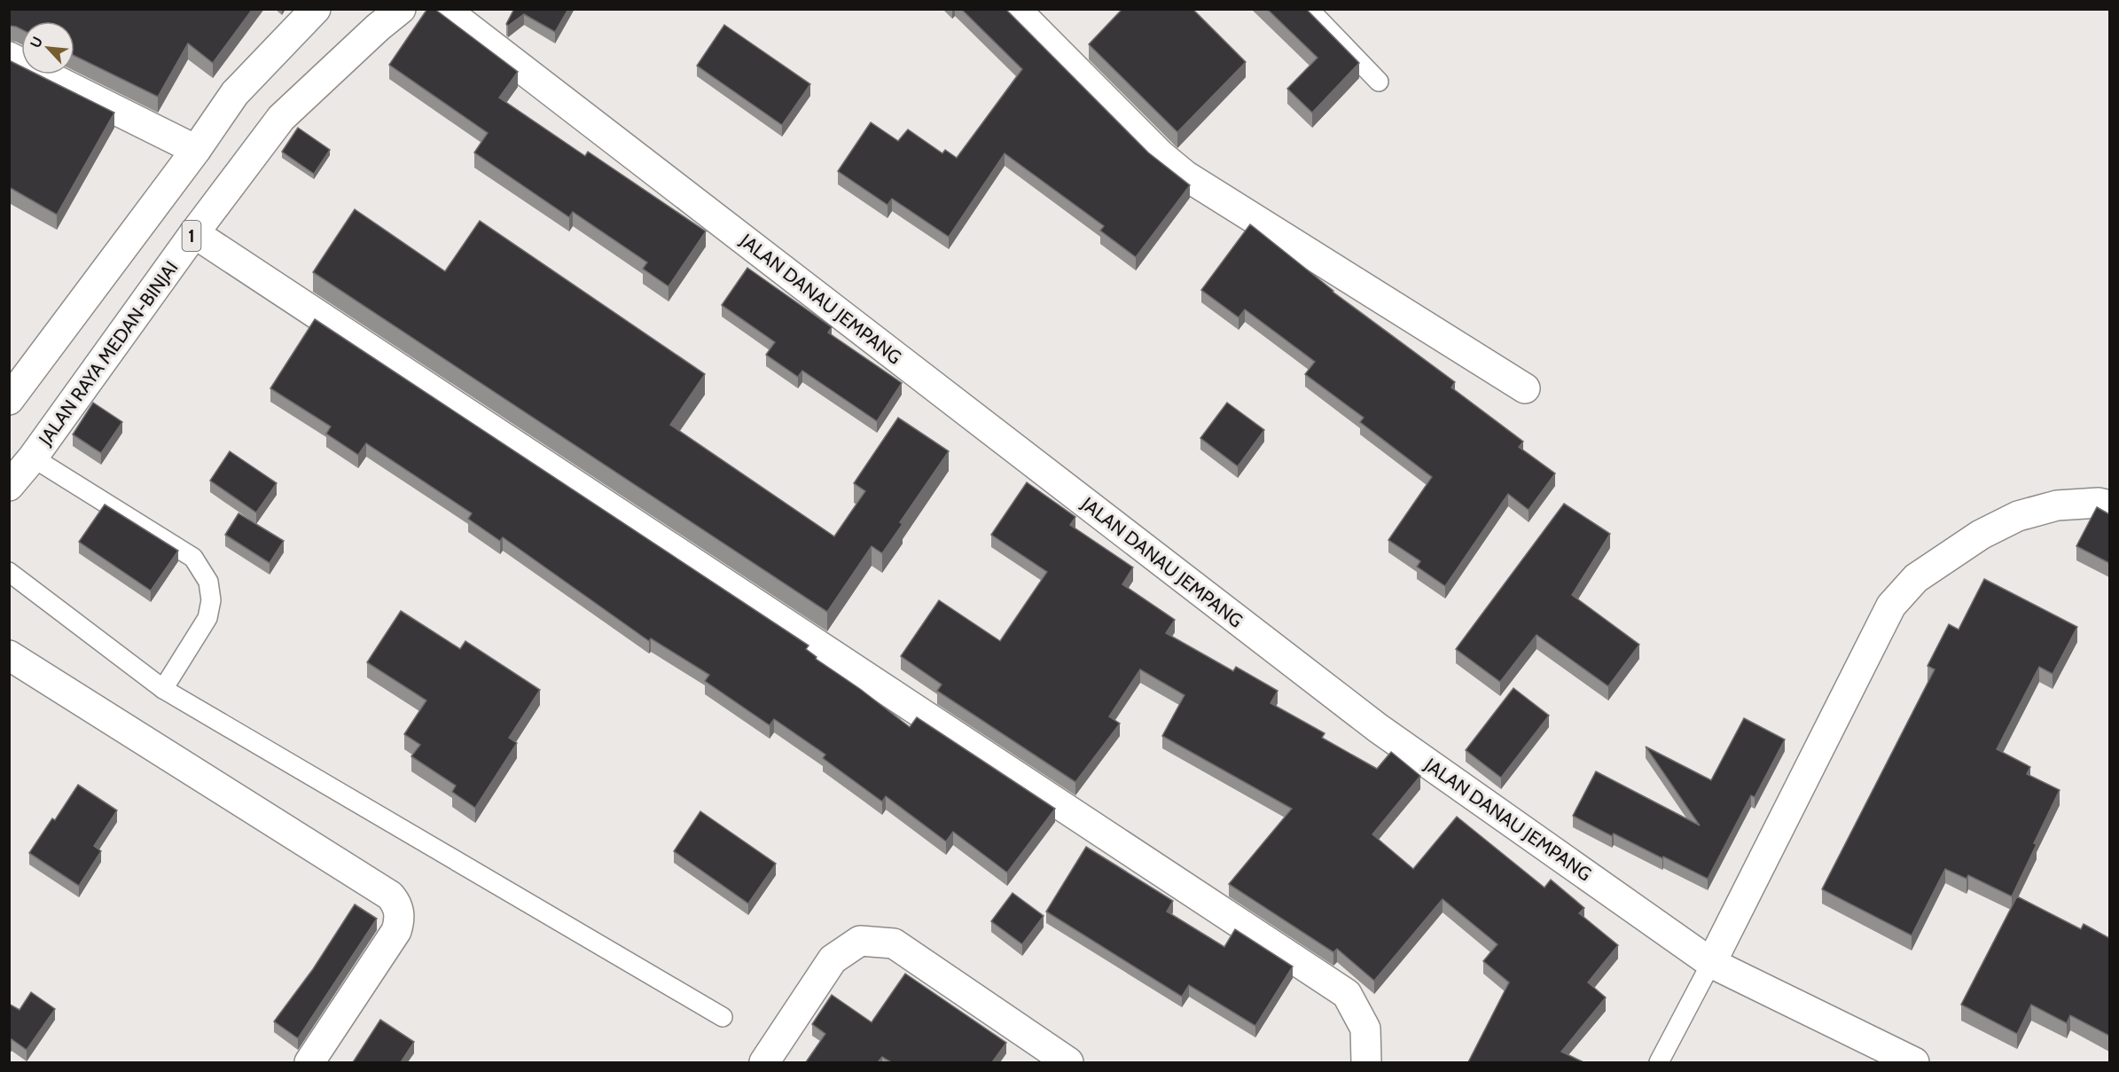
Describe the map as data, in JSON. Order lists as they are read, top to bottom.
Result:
{
  "streets": {
    "street": ["1", "JALAN DANAU JEMPANG", "JALAN RAYA MEDAN-BINJAI"]
  },
  "north": "top left"
}
